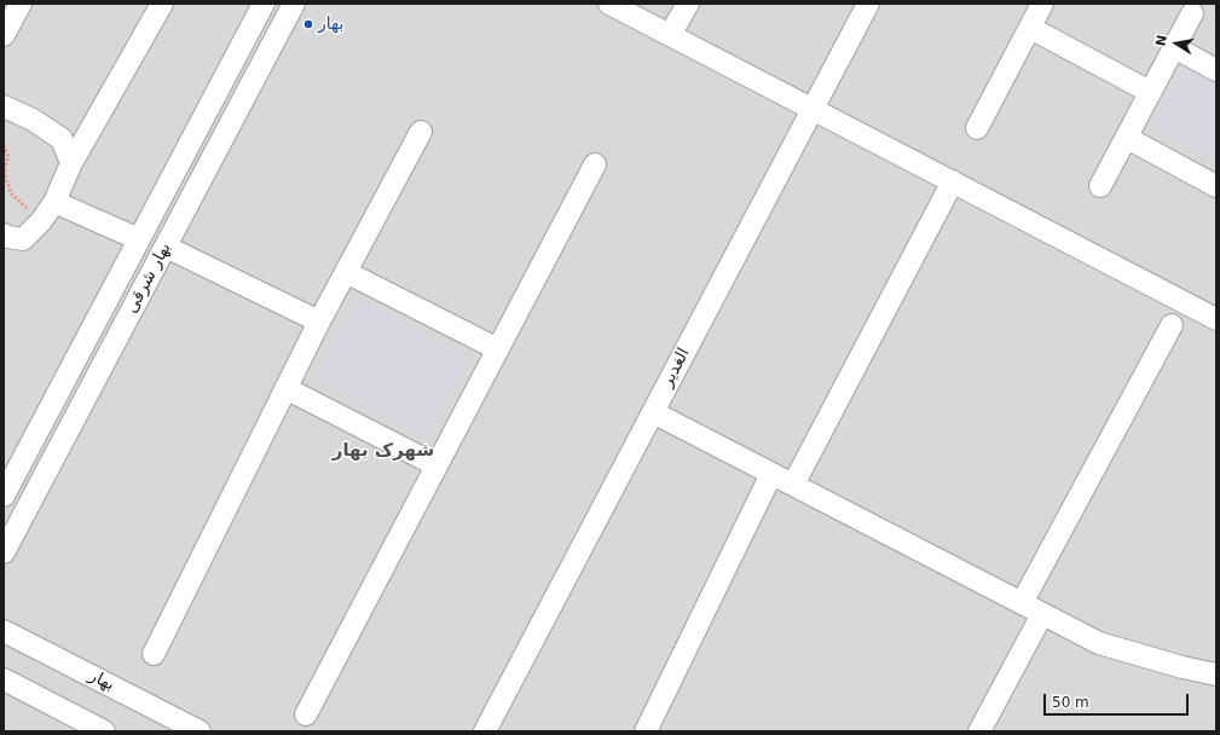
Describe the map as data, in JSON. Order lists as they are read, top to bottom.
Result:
{
  "streets": {
    "street": ["بهار شرقی", "الغدیر", "بهار"]
  },
  "districts": ["شهرک بهار"],
  "places": ["بهار"],
  "scale_bar": "50 m",
  "north": "left"
}
